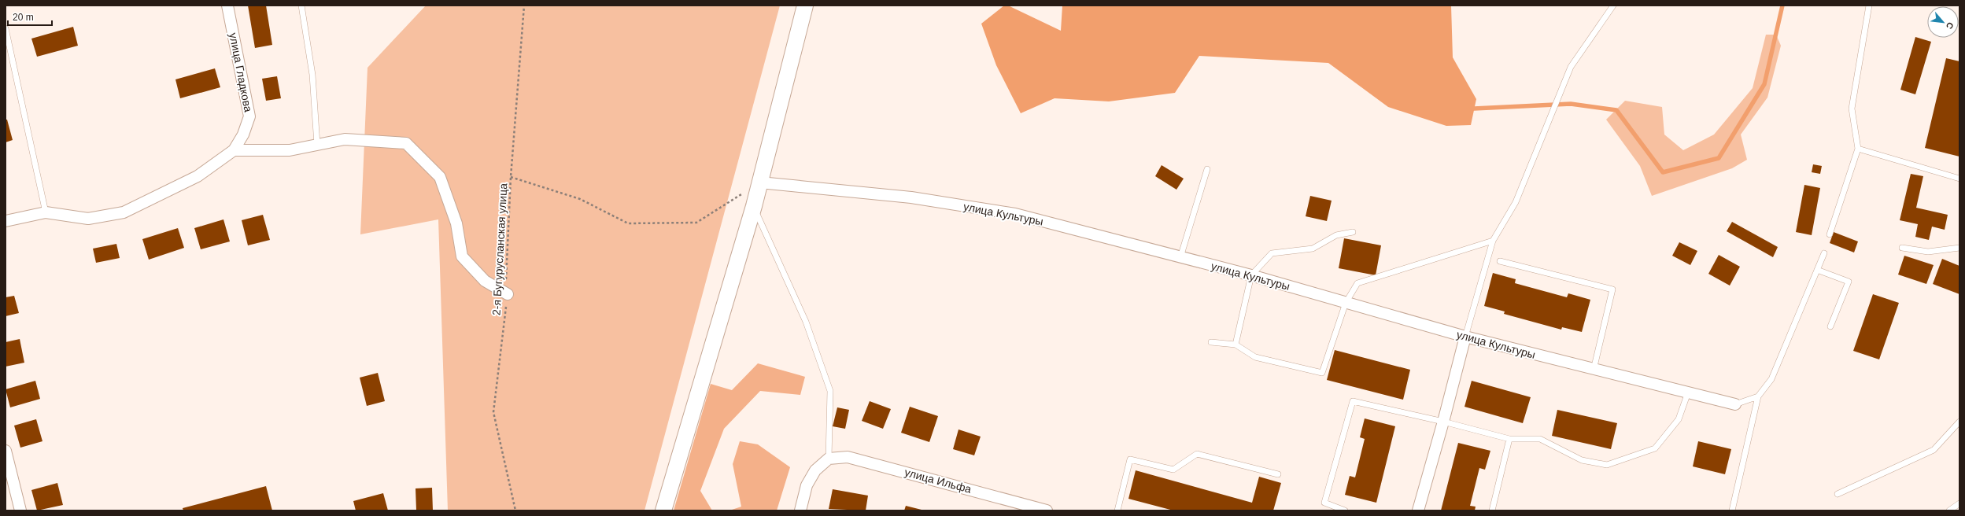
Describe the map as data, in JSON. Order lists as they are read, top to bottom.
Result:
{
  "streets": {
    "street": ["улица Гладкова", "улица Культуры", "улица Ильфа"],
    "path": ["2-я Бугурусланская улица"]
  },
  "scale_bar": "20 m",
  "north": "bottom right"
}
